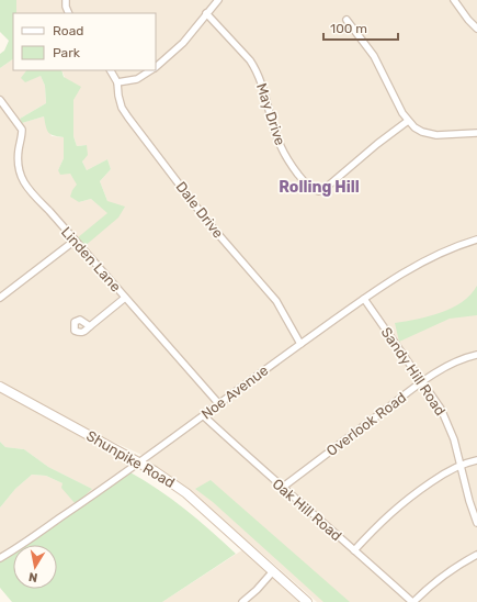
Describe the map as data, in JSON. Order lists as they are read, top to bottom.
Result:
{
  "streets": {
    "main road": ["Shunpike Road"],
    "street": [
      "May Drive",
      "Dale Drive",
      "Linden Lane",
      "Sandy Hill Road",
      "Noe Avenue",
      "Overlook Road",
      "Oak Hill Road"
    ]
  },
  "crossings": [
    ["Dale Drive", "Noe Avenue"],
    ["Linden Lane", "Noe Avenue"],
    ["Sandy Hill Road", "Noe Avenue"],
    ["Sandy Hill Road", "Overlook Road"],
    ["Noe Avenue", "Shunpike Road"],
    ["Noe Avenue", "Oak Hill Road"],
    ["Overlook Road", "Oak Hill Road"]
  ],
  "districts": ["Rolling Hill"],
  "legend": ["Road", "Park"],
  "scale_bar": "100 m",
  "north": "bottom"
}
